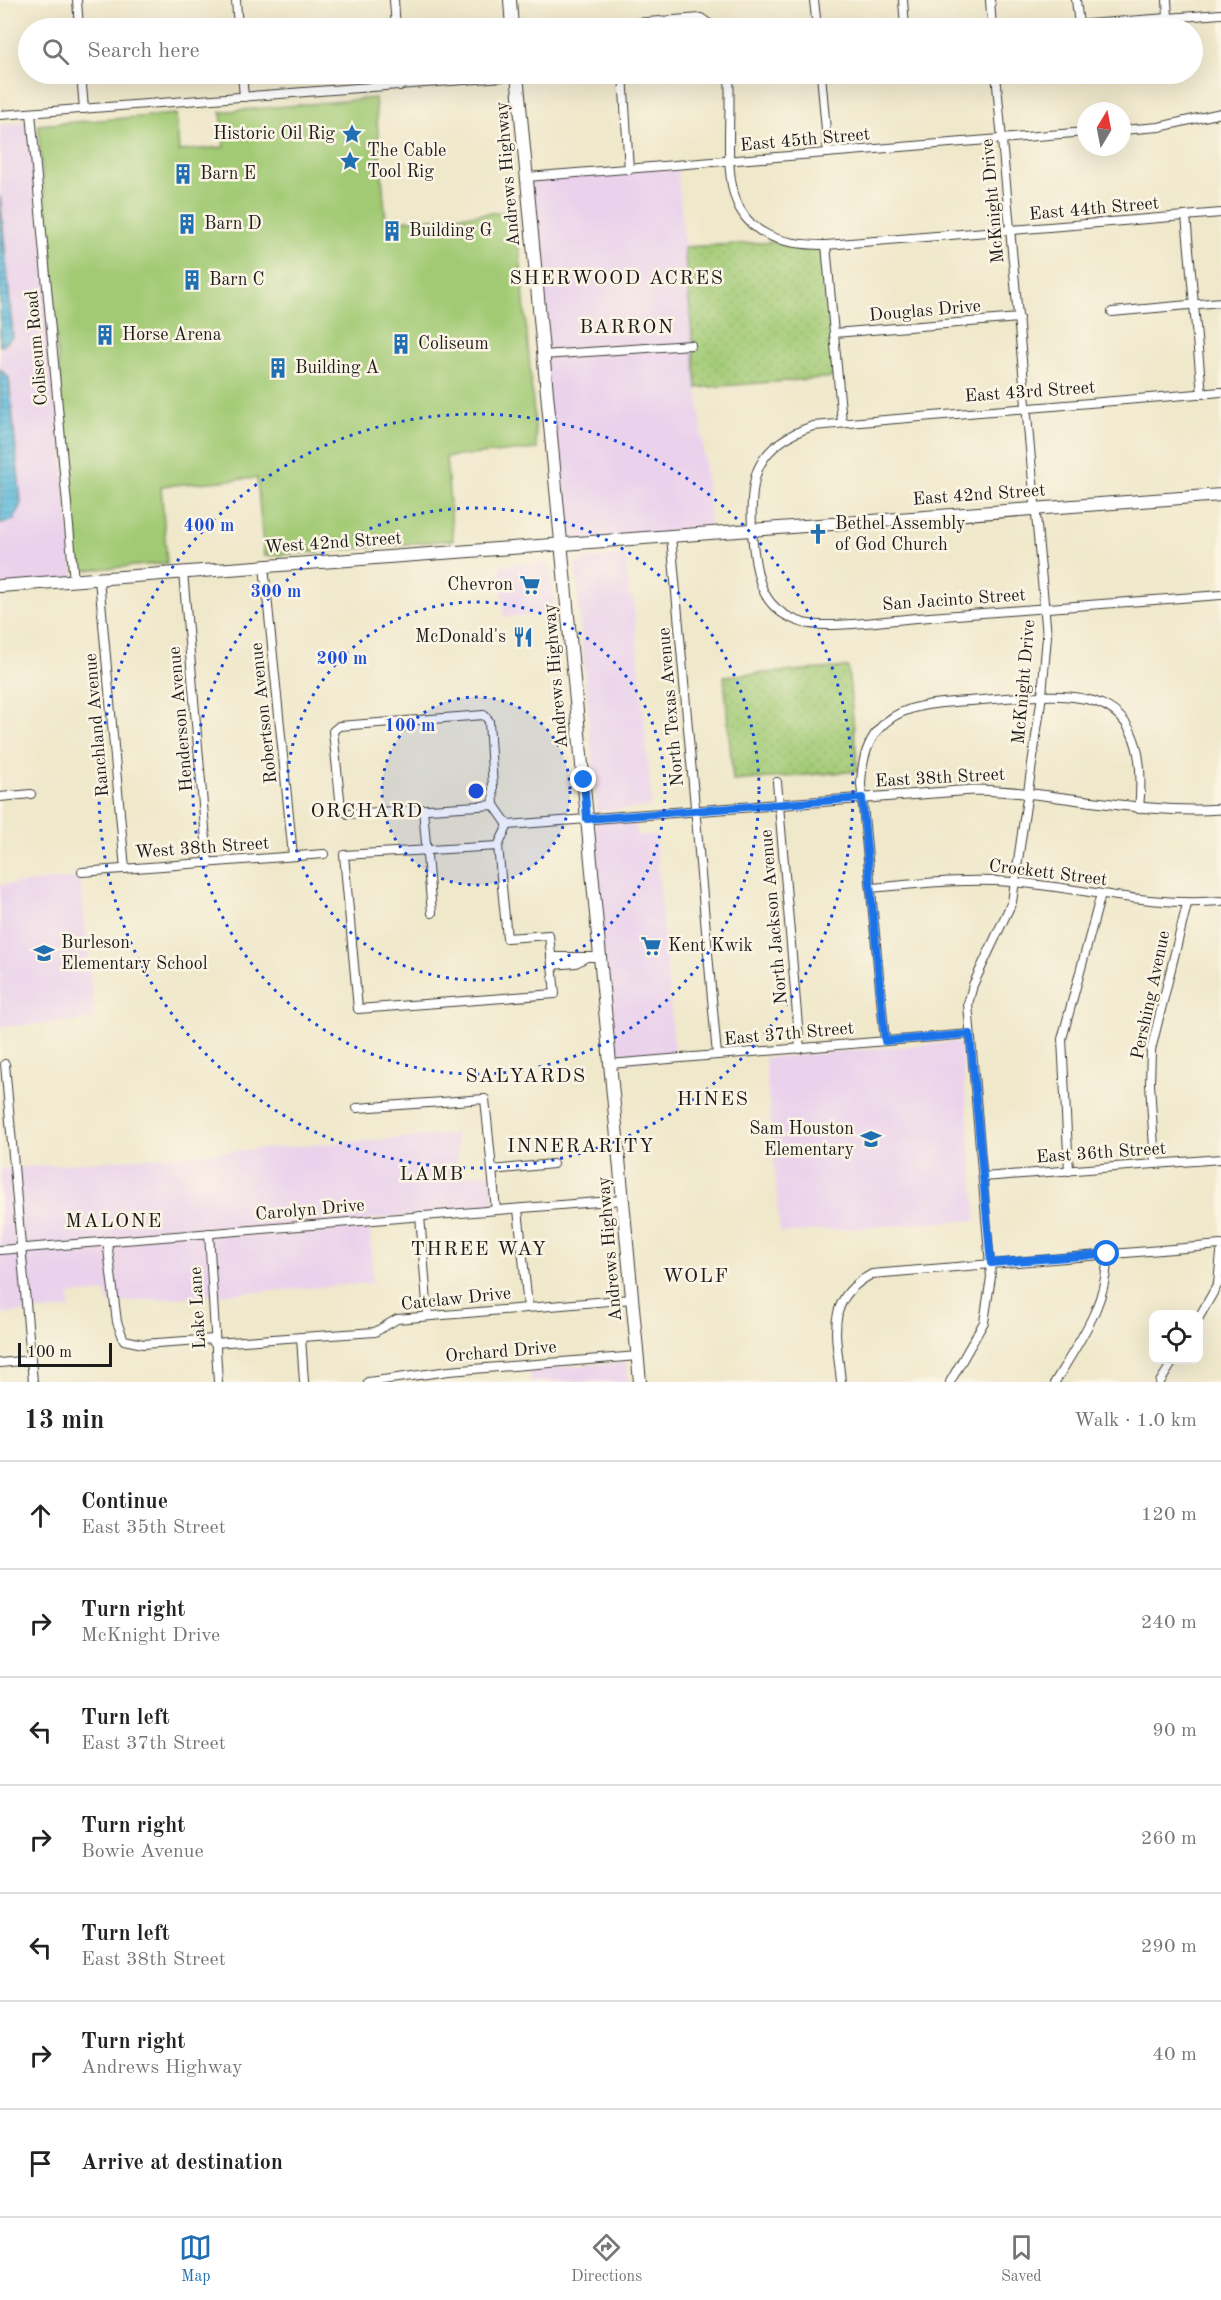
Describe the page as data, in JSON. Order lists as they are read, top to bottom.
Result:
{
  "streets": {
    "main road": ["Andrews Highway", "East 42nd Street", "West 42nd Street"],
    "street": [
      "East 45th Street",
      "McKnight Drive",
      "East 44th Street",
      "Douglas Drive",
      "Coliseum Road",
      "East 43rd Street",
      "San Jacinto Street",
      "North Texas Avenue",
      "Robertson Avenue",
      "Henderson Avenue",
      "Ranchland Avenue",
      "East 38th Street",
      "West 38th Street",
      "Crockett Street",
      "North Jackson Avenue",
      "Pershing Avenue",
      "East 37th Street",
      "East 36th Street",
      "Carolyn Drive",
      "Catclaw Drive",
      "Lake Lane",
      "Orchard Drive"
    ]
  },
  "crossings": [
    ["East 45th Street", "Andrews Highway"],
    ["East 45th Street", "McKnight Drive"],
    ["East 45th Street", "East 44th Street"],
    ["Andrews Highway", "East 42nd Street"],
    ["Andrews Highway", "West 42nd Street"],
    ["Andrews Highway", "East 38th Street"],
    ["Andrews Highway", "East 37th Street"],
    ["Andrews Highway", "Carolyn Drive"],
    ["Andrews Highway", "Catclaw Drive"],
    ["Andrews Highway", "Orchard Drive"],
    ["McKnight Drive", "East 44th Street"],
    ["McKnight Drive", "Douglas Drive"],
    ["McKnight Drive", "East 43rd Street"],
    ["McKnight Drive", "East 42nd Street"],
    ["McKnight Drive", "San Jacinto Street"],
    ["McKnight Drive", "East 38th Street"],
    ["McKnight Drive", "Crockett Street"],
    ["McKnight Drive", "East 37th Street"],
    ["McKnight Drive", "East 36th Street"],
    ["Coliseum Road", "West 42nd Street"],
    ["East 43rd Street", "East 42nd Street"],
    ["East 43rd Street", "San Jacinto Street"],
    ["East 42nd Street", "West 42nd Street"],
    ["East 42nd Street", "San Jacinto Street"],
    ["East 42nd Street", "North Texas Avenue"],
    ["West 42nd Street", "Robertson Avenue"],
    ["West 42nd Street", "Henderson Avenue"],
    ["West 42nd Street", "Ranchland Avenue"],
    ["North Texas Avenue", "East 38th Street"],
    ["North Texas Avenue", "East 37th Street"],
    ["Robertson Avenue", "West 38th Street"],
    ["Henderson Avenue", "West 38th Street"],
    ["Ranchland Avenue", "West 38th Street"],
    ["East 38th Street", "North Jackson Avenue"],
    ["Crockett Street", "Pershing Avenue"],
    ["North Jackson Avenue", "East 37th Street"],
    ["Pershing Avenue", "East 36th Street"],
    ["Carolyn Drive", "Catclaw Drive"],
    ["Carolyn Drive", "Lake Lane"],
    ["Catclaw Drive", "Lake Lane"]
  ],
  "districts": [
    "SHERWOOD ACRES",
    "BARRON",
    "ORCHARD",
    "SALYARDS",
    "HINES",
    "INNERARITY",
    "LAMB",
    "MALONE",
    "THREE WAY",
    "WOLF"
  ],
  "places": {
    "place": ["Historic Oil Rig", "The Cable Tool Rig"],
    "building": [
      "Barn E",
      "Barn D",
      "Building G",
      "Barn C",
      "Horse Arena",
      "Coliseum",
      "Building A"
    ],
    "church": ["Bethel Assembly of God Church"],
    "supermarket": ["Chevron", "Kent Kwik"],
    "restaurant": ["McDonald's"],
    "school or university": ["Burleson Elementary School", "Sam Houston Elementary"]
  },
  "scale_bar": "100 m",
  "north": "top",
  "page": {
    "search": "Search here",
    "scale": "100 m",
    "heading": ["13 min", "Walk · 1.0 km"],
    "list": [
      ["Continue", "East 35th Street", "120 m"],
      ["Turn right", "McKnight Drive", "240 m"],
      ["Turn left", "East 37th Street", "90 m"],
      ["Turn right", "Bowie Avenue", "260 m"],
      ["Turn left", "East 38th Street", "290 m"],
      ["Turn right", "Andrews Highway", "40 m"],
      "Arrive at destination"
    ],
    "nav": ["Map", "Directions", "Saved"]
  },
  "rings": [
    "400 m",
    "300 m",
    "200 m",
    "100 m"
  ]
}
